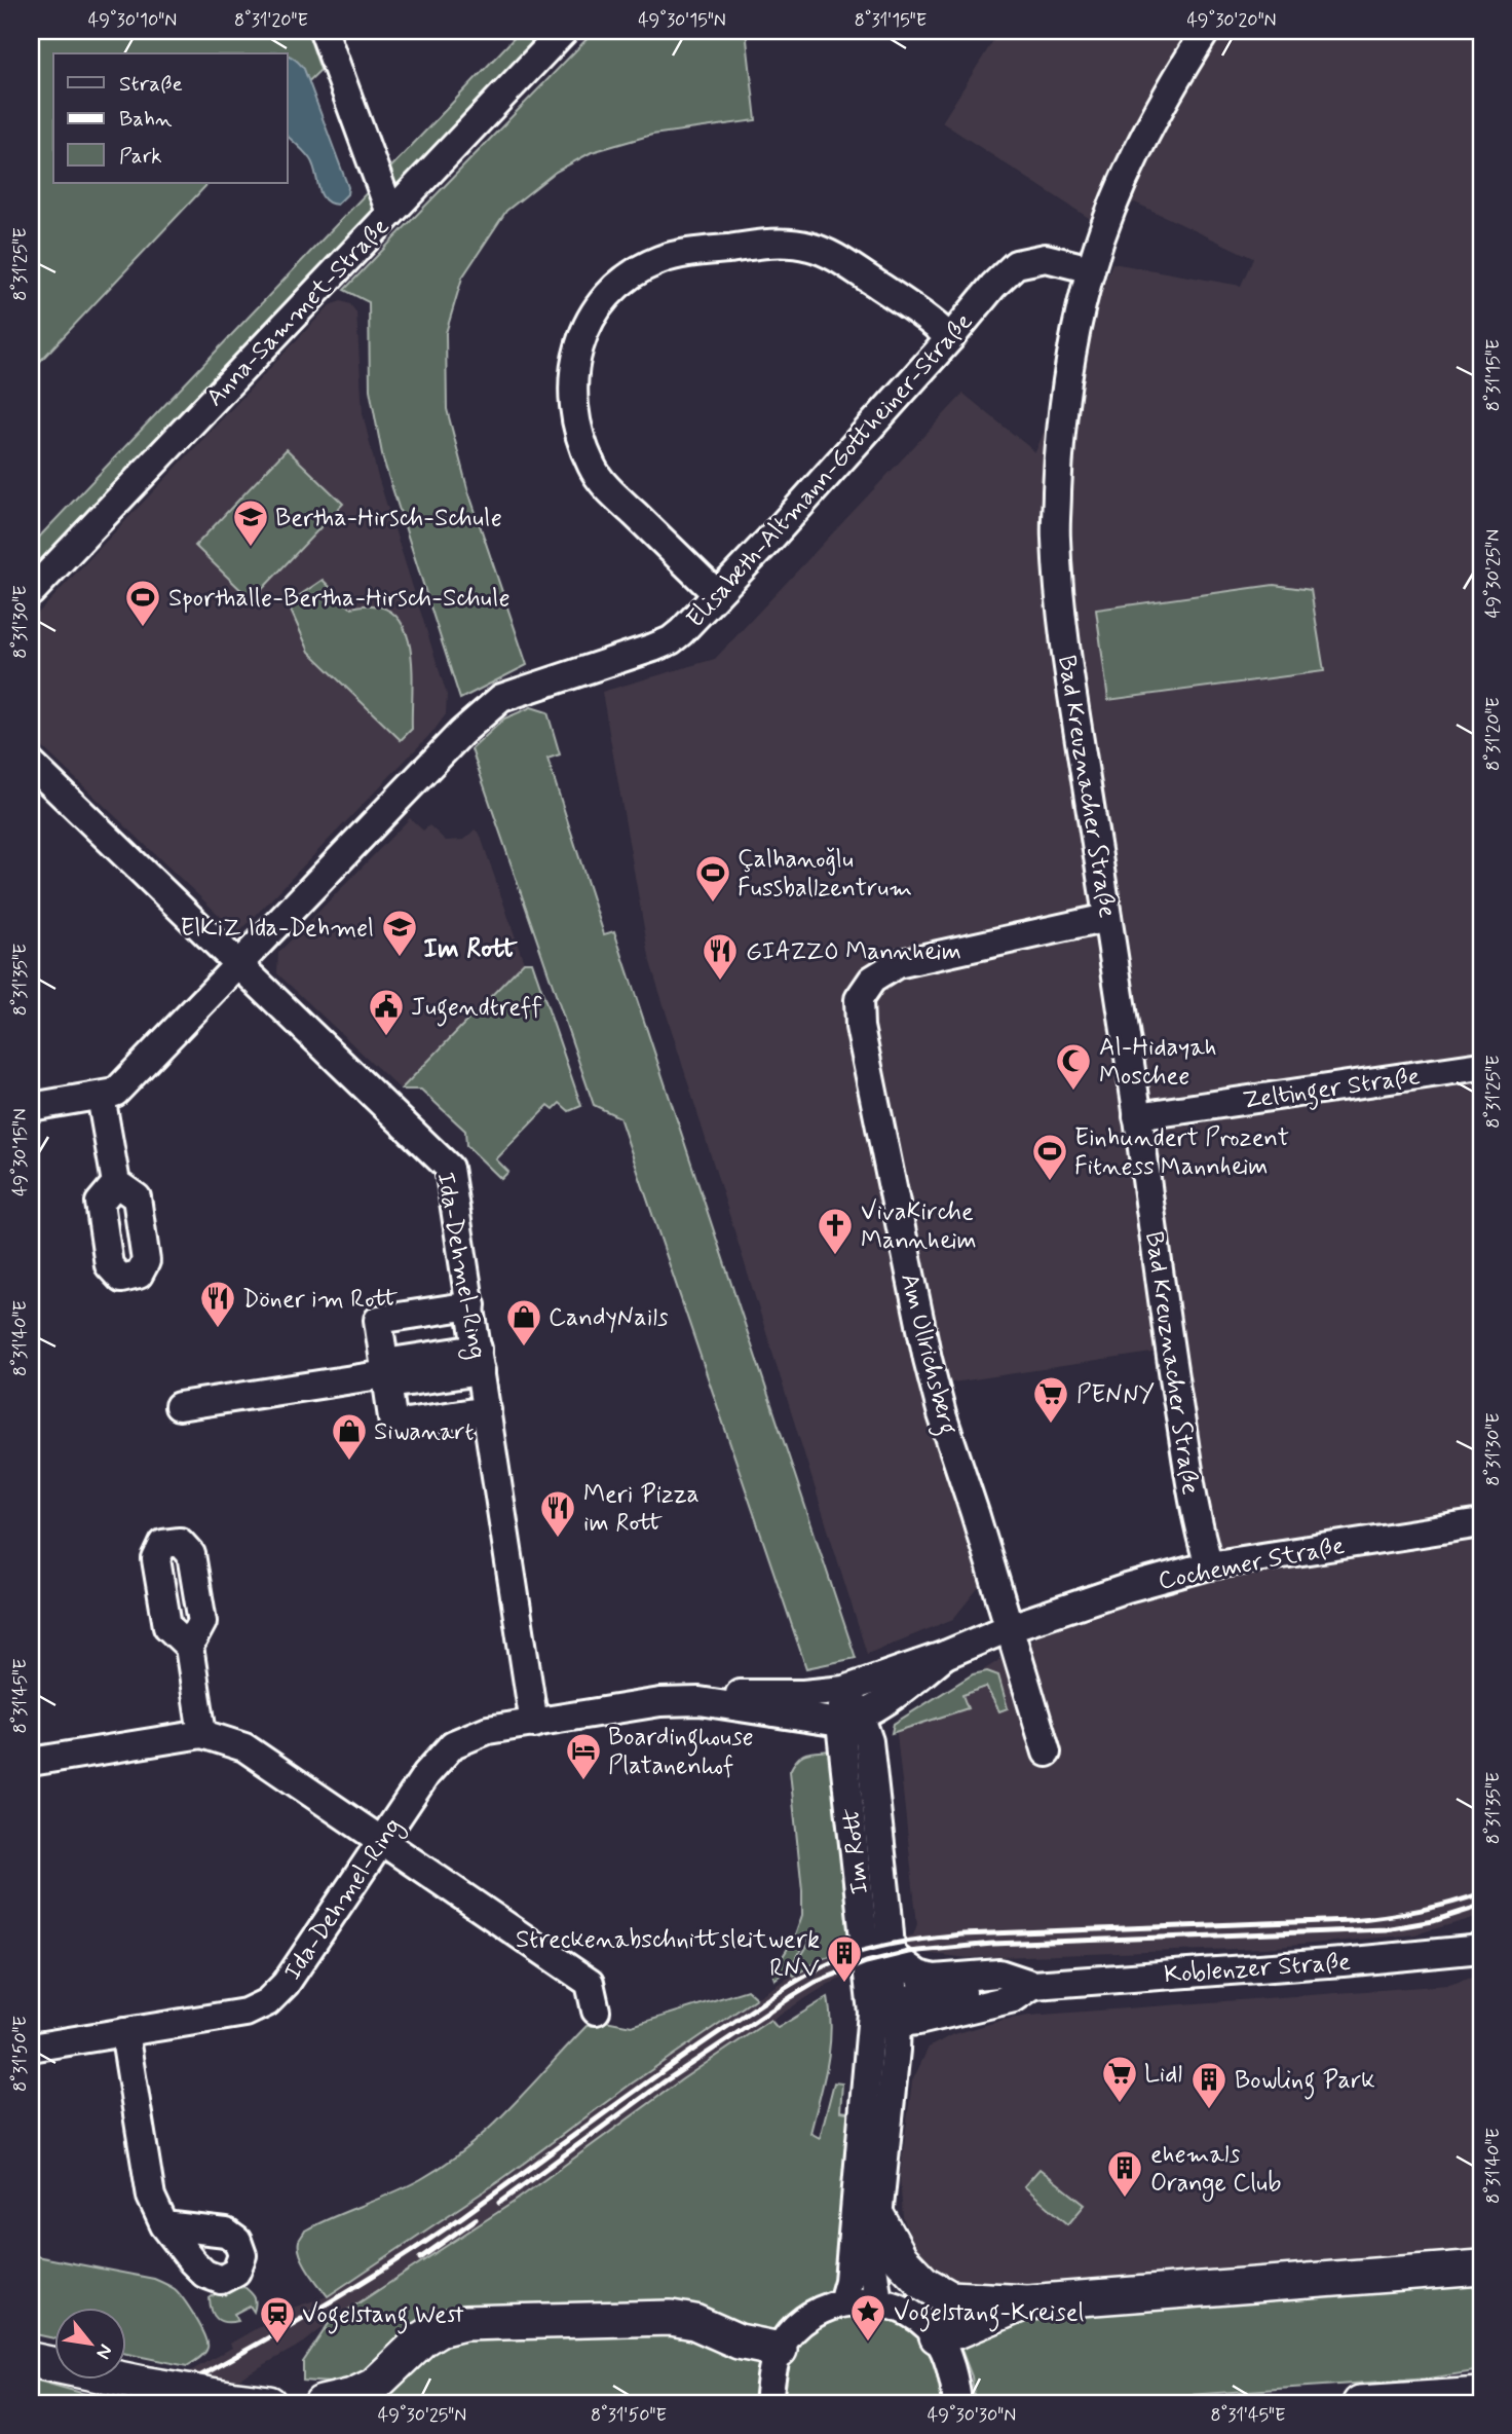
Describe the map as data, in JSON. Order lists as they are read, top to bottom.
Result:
{
  "streets": {
    "street": [
      "Anna-Sammet-Straße",
      "Elisabeth-Altmann-Gottheiner-Straße",
      "Bad Kreuznacher Straße",
      "Zeltinger Straße",
      "Ida-Dehmel-Ring",
      "Am Ullrichsberg",
      "Cochemer Straße",
      "Im Rott",
      "Koblenzer Straße"
    ]
  },
  "crossings": [
    ["Elisabeth-Altmann-Gottheiner-Straße", "Bad Kreuznacher Straße"],
    ["Elisabeth-Altmann-Gottheiner-Straße", "Ida-Dehmel-Ring"],
    ["Bad Kreuznacher Straße", "Zeltinger Straße"],
    ["Bad Kreuznacher Straße", "Am Ullrichsberg"],
    ["Bad Kreuznacher Straße", "Cochemer Straße"],
    ["Ida-Dehmel-Ring", "Cochemer Straße"],
    ["Ida-Dehmel-Ring", "Im Rott"],
    ["Am Ullrichsberg", "Cochemer Straße"],
    ["Cochemer Straße", "Im Rott"],
    ["Im Rott", "Koblenzer Straße"]
  ],
  "districts": ["Im Rott"],
  "places": {
    "school or university": ["Bertha-Hirsch-Schule", "ElKiZ Ida-Dehmel"],
    "sports": ["Sporthalle-Bertha-Hirsch-Schule", "Çalhanoğlu Fussballzentrum", "Einhundert Prozent Fitness Mannheim"],
    "restaurant": ["GIAZZO Mannheim", "Döner im Rott", "Meri Pizza im Rott"],
    "public building": ["Jugendtreff"],
    "mosque": ["Al-Hidayah Moschee"],
    "church": ["VivaKirche Mannheim"],
    "shop": ["CandyNails", "Siwanart"],
    "supermarket": ["PENNY", "Lidl"],
    "hotel": ["Boardinghouse Platanenhof"],
    "building": ["Streckenabschnittsleitwerk RNV", "Bowling Park", "ehemals Orange Club"],
    "place": ["Vogelstang-Kreisel"],
    "station": ["Vogelstang West"]
  },
  "legend": ["Straße", "Bahn", "Park"],
  "north": "bottom right",
  "coordinates": [
    "49°30'10\"N",
    "8°31'20\"E",
    "49°30'15\"N",
    "8°31'15\"E",
    "49°30'20\"N",
    "8°31'25\"E",
    "49°30'25\"N",
    "8°31'30\"E",
    "8°31'35\"E",
    "8°31'40\"E",
    "8°31'45\"E",
    "8°31'50\"E",
    "49°30'30\"N"
  ]
}
